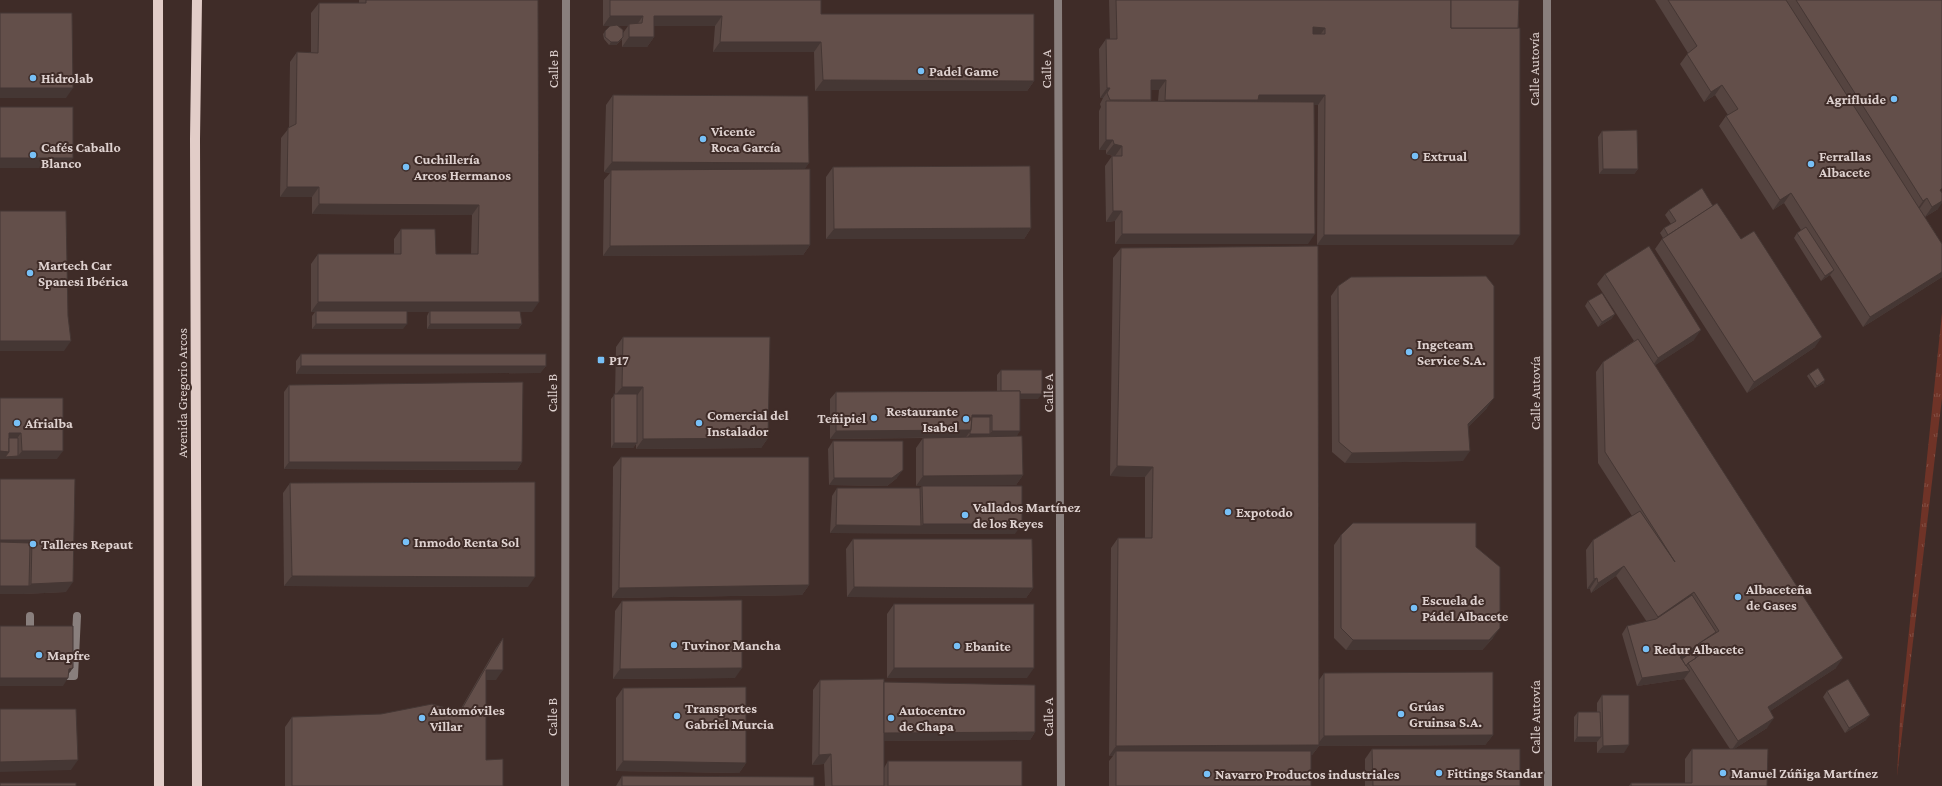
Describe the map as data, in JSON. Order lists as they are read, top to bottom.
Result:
{
  "streets": {
    "main road": ["Avenida Gregorio Arcos"],
    "street": ["Calle B", "Calle A", "Calle Autovía"]
  },
  "places": {
    "other": [
      "Padel Game",
      "Hidrolab",
      "Agrifluide",
      "Vicente Roca García",
      "Cafés Caballo Blanco",
      "Extrual",
      "Ferrallas Albacete",
      "Cuchillería Arcos Hermanos",
      "Martech Car Spanesi Ibérica",
      "Ingeteam Service S.A.",
      "Teñipiel",
      "Restaurante Isabel",
      "Afrialba",
      "Comercial del Instalador",
      "Expotodo",
      "Vallados Martínez de los Reyes",
      "Inmodo Renta Sol",
      "Talleres Repaut",
      "Albaceteña de Gases",
      "Escuela de Pádel Albacete",
      "Tuvinor Mancha",
      "Ebanite",
      "Redur Albacete",
      "Mapfre",
      "Grúas Gruinsa S.A.",
      "Transportes Gabriel Murcia",
      "Automóviles Villar",
      "Autocentro de Chapa",
      "Fittings Standar",
      "Manuel Zúñiga Martínez",
      "Navarro Productos industriales"
    ],
    "transit": ["P17"]
  }
}
